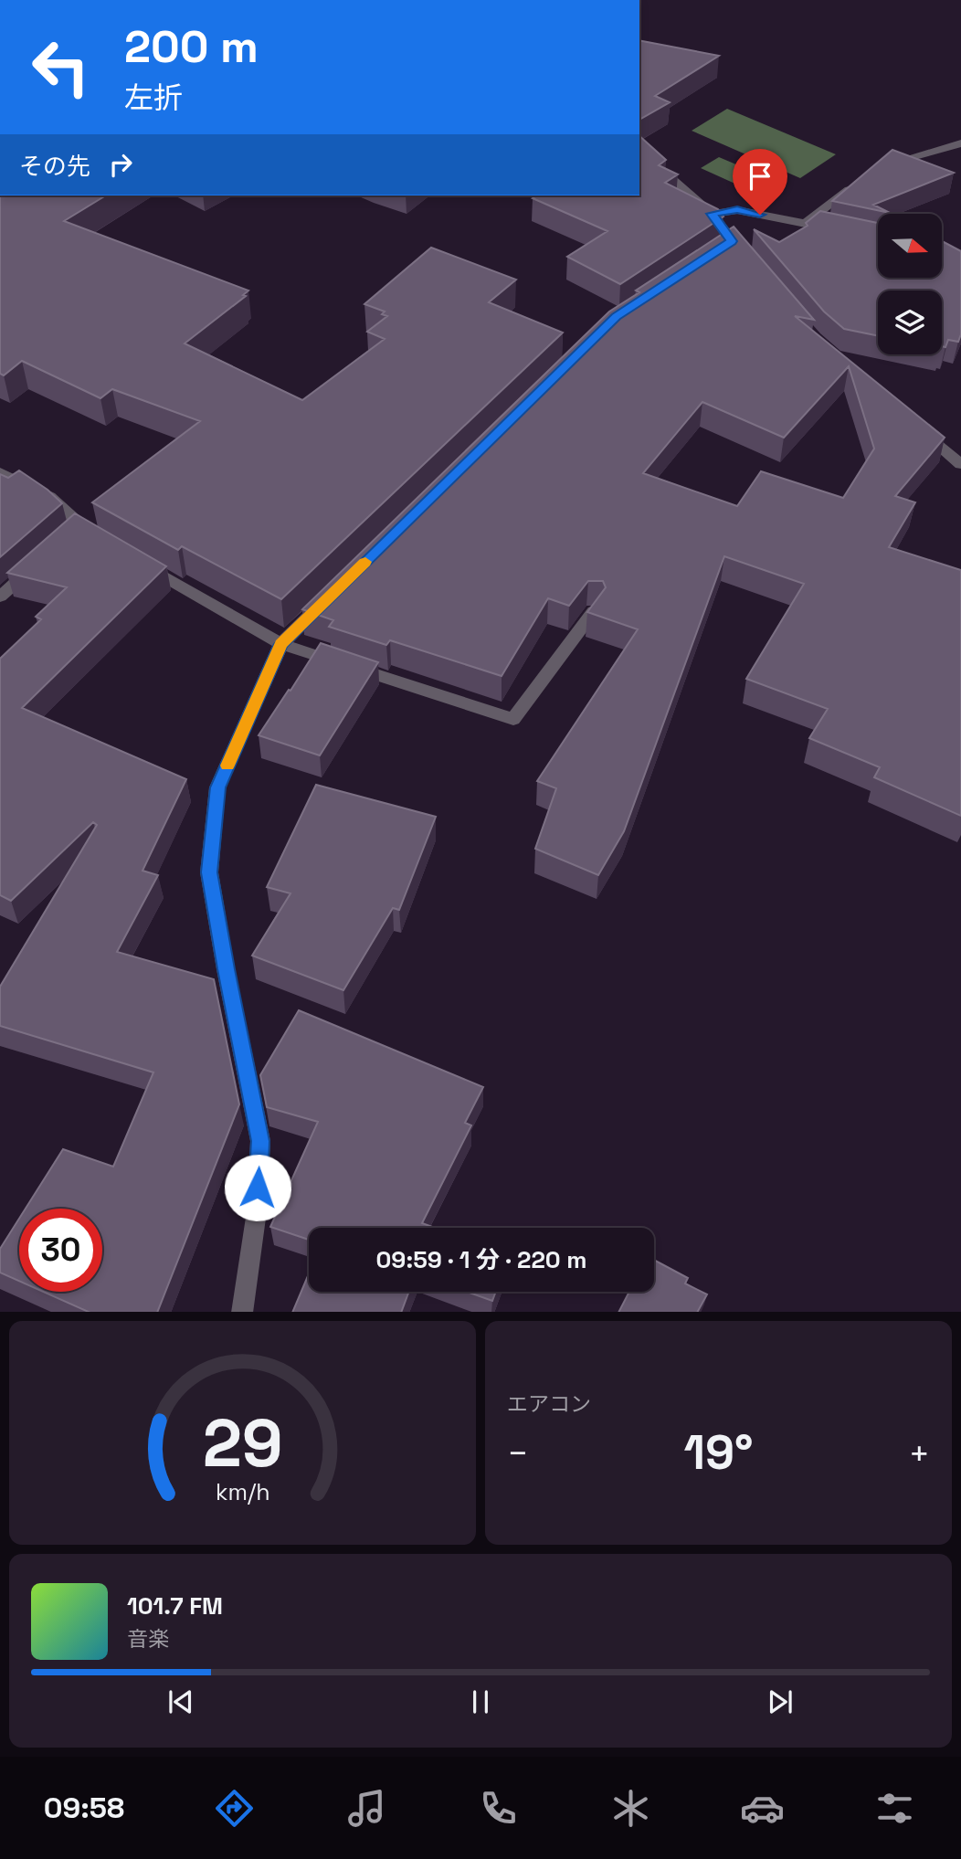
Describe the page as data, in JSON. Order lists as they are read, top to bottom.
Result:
{
  "north": "right",
  "page": {
    "turn": ["200 m", "左折"],
    "then": "その先",
    "limit": "30",
    "trip": "09:59 · 1 分 · 220 m",
    "tile": "エアコン",
    "heat": ["−", "19°", "+"],
    "song": ["101.7 FM", "音楽"],
    "tabs": "09:58",
    "gauge": ["29", "km/h"]
  }
}
